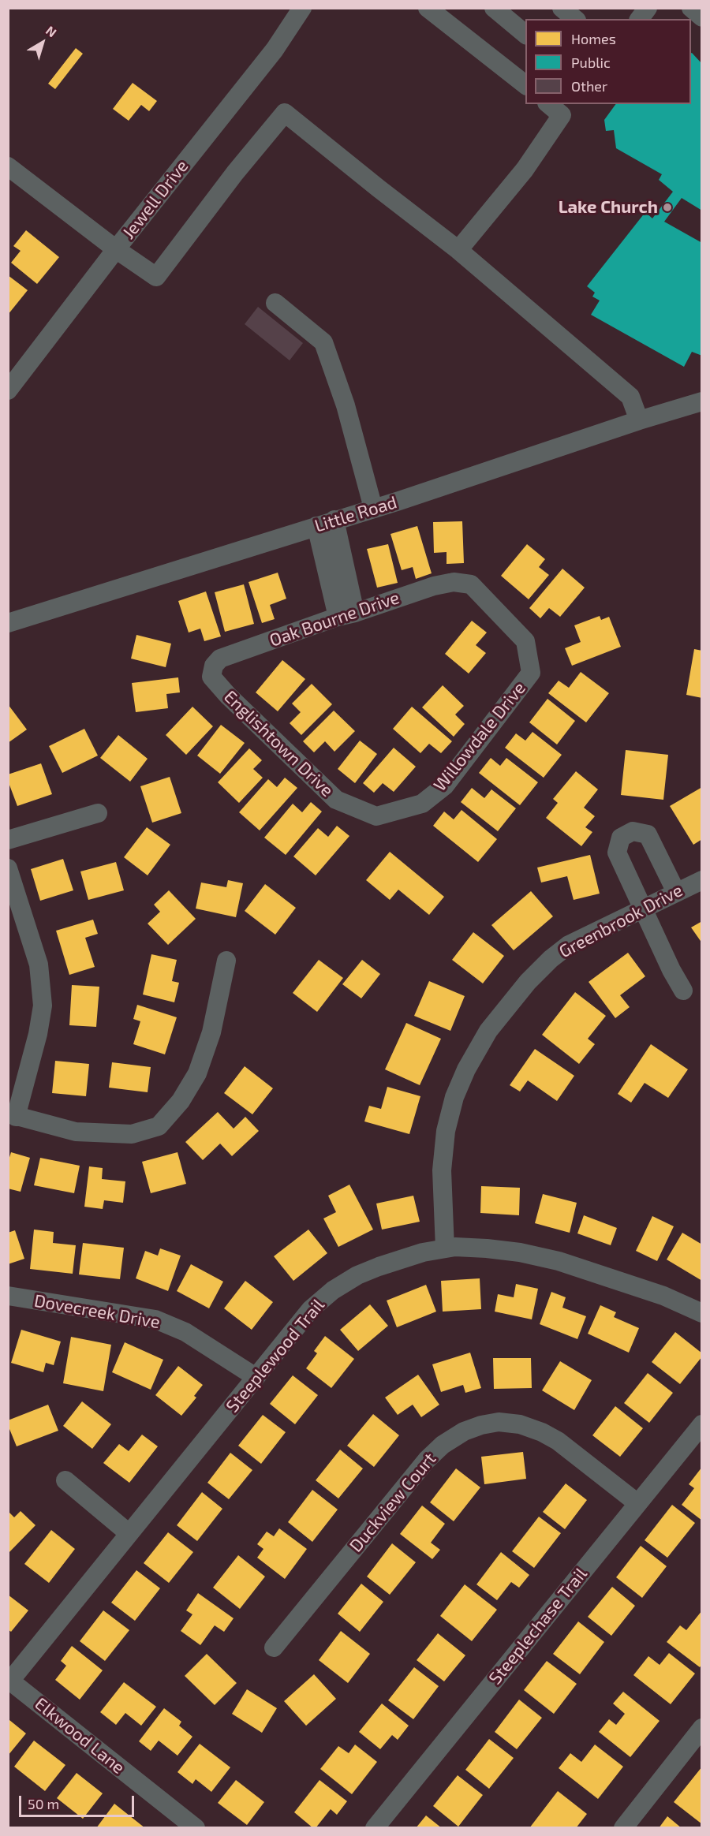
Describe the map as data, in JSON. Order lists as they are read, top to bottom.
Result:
{
  "streets": {
    "street": [
      "Jewell Drive",
      "Little Road",
      "Oak Bourne Drive",
      "Willowdale Drive",
      "Englishtown Drive",
      "Greenbrook Drive",
      "Dovecreek Drive",
      "Steeplewood Trail",
      "Duckview Court",
      "Steeplechase Trail",
      "Elkwood Lane"
    ]
  },
  "crossings": [
    ["Oak Bourne Drive", "Willowdale Drive"],
    ["Oak Bourne Drive", "Englishtown Drive"],
    ["Willowdale Drive", "Englishtown Drive"],
    ["Greenbrook Drive", "Steeplewood Trail"],
    ["Dovecreek Drive", "Steeplewood Trail"],
    ["Steeplewood Trail", "Elkwood Lane"],
    ["Duckview Court", "Steeplechase Trail"]
  ],
  "places": ["Lake Church"],
  "legend": ["Homes", "Public", "Other"],
  "scale_bar": "50 m",
  "north": "top right"
}
